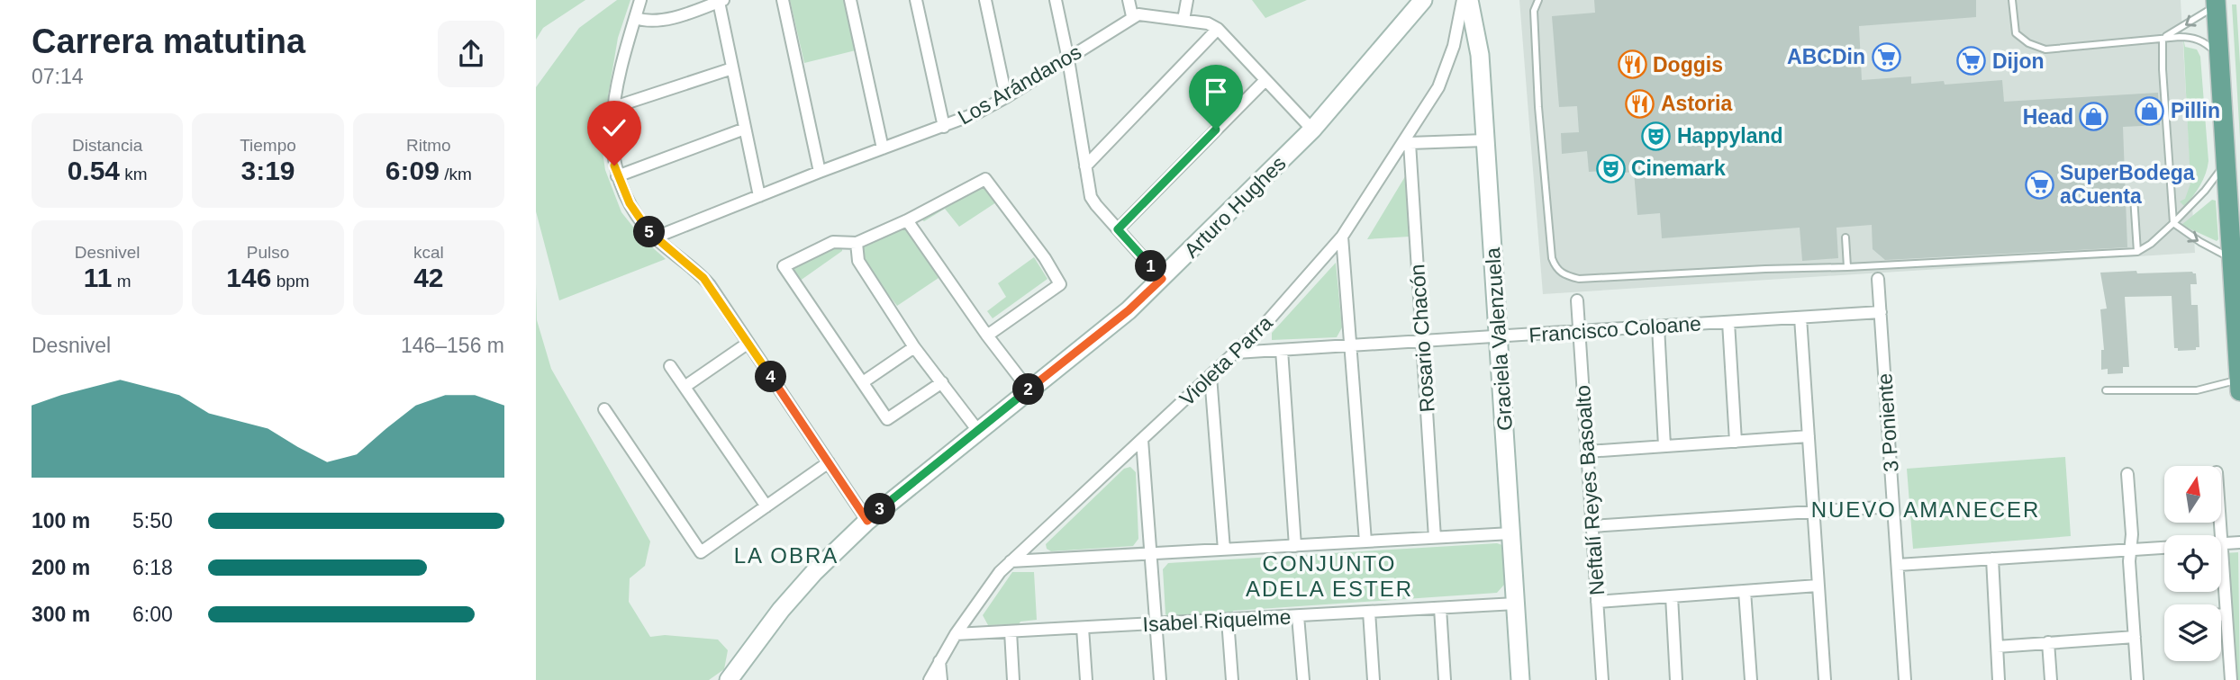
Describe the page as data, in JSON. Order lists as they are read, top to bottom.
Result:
{
  "streets": {
    "street": [
      "Los Arándanos",
      "Arturo Hughes",
      "Francisco Coloane",
      "Rosario Chacón",
      "Graciela Valenzuela",
      "Violeta Parra",
      "3 Poniente",
      "Neftalí Reyes Basoalto",
      "Isabel Riquelme"
    ]
  },
  "crossings": [
    ["Francisco Coloane", "Rosario Chacón"],
    ["Francisco Coloane", "Graciela Valenzuela"],
    ["Francisco Coloane", "Violeta Parra"],
    ["Francisco Coloane", "3 Poniente"],
    ["Francisco Coloane", "Neftalí Reyes Basoalto"],
    ["Rosario Chacón", "Violeta Parra"],
    ["Graciela Valenzuela", "Isabel Riquelme"],
    ["Violeta Parra", "Isabel Riquelme"]
  ],
  "districts": ["NUEVO AMANECER", "LA OBRA", "CONJUNTO ADELA ESTER"],
  "places": {
    "supermarket": ["ABCDin", "Dijon", "SuperBodega aCuenta"],
    "restaurant": ["Doggis", "Astoria"],
    "shop": ["Pillin", "Head"],
    "theatre": ["Happyland", "Cinemark"]
  },
  "north": "top",
  "page": {
    "heading": ["Carrera matutina", "07:14"],
    "stats": [
      ["Distancia", "0.54 km"],
      ["Tiempo", "3:19"],
      ["Ritmo", "6:09 /km"],
      ["Desnivel", "11 m"],
      ["Pulso", "146 bpm"],
      ["kcal", "42"]
    ],
    "pins": [
      "5",
      "1",
      "4",
      "2",
      "3"
    ],
    "chart": ["Desnivel", "146–156 m"],
    "list": [
      {
        "name": "100 m",
        "note": "5:50"
      },
      {
        "name": "200 m",
        "note": "6:18"
      },
      {
        "name": "300 m",
        "note": "6:00"
      }
    ]
  }
}
